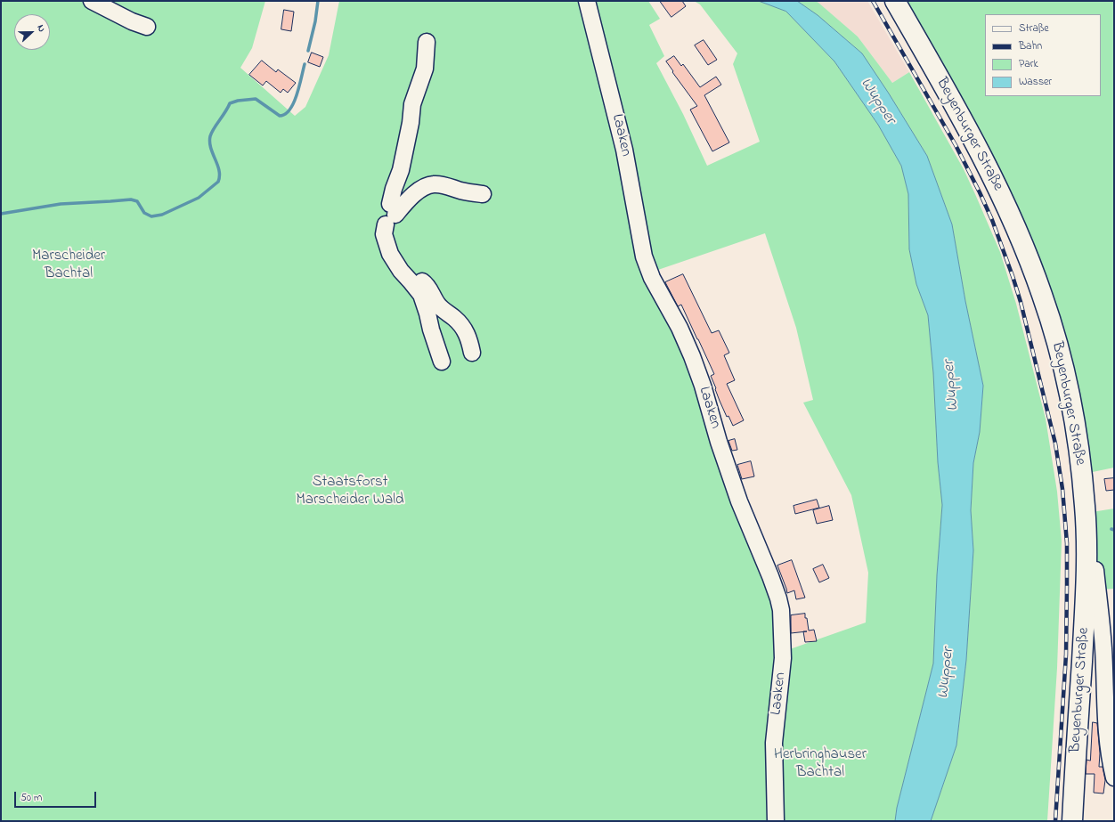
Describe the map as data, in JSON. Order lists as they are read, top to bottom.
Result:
{
  "streets": {
    "main road": ["Beyenburger Straße"],
    "street": ["Laaken"]
  },
  "water": ["Wupper"],
  "parks": ["Marscheider Bachtal", "Staatsforst Marscheider Wald", "Herbringhauser Bachtal"],
  "legend": [
    "Straße",
    "Bahn",
    "Park",
    "Wasser"
  ],
  "scale_bar": "50 m",
  "north": "right"
}
